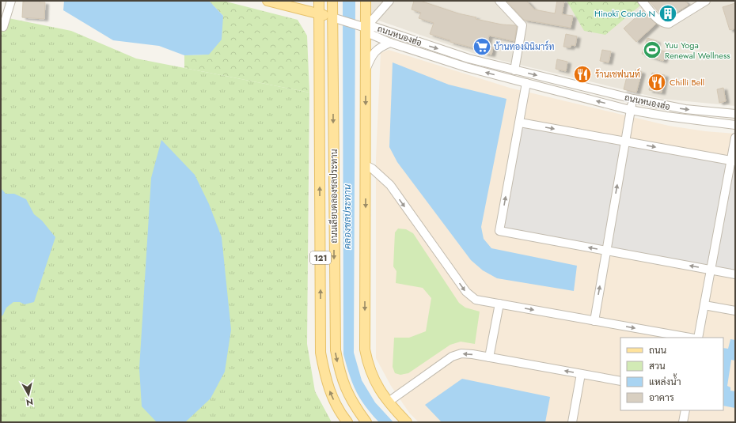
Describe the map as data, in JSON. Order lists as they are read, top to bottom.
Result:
{
  "streets": {
    "main road": ["ถนนเลียบคลองชลประทาน", "121"],
    "street": ["ถนนหนองฮ่อ"]
  },
  "water": ["คลองชลประทาน"],
  "places": {
    "building": ["Hinokï Condo N"],
    "supermarket": ["บ้านทองมินิมาร์ท"],
    "sports": ["Yuu Yoga Renewal Wellness"],
    "restaurant": ["ร้านเชฟนนท์", "Chilli Bell"]
  },
  "legend": [
    "ถนน",
    "สวน",
    "แหล่งน้ำ",
    "อาคาร"
  ],
  "north": "bottom"
}
